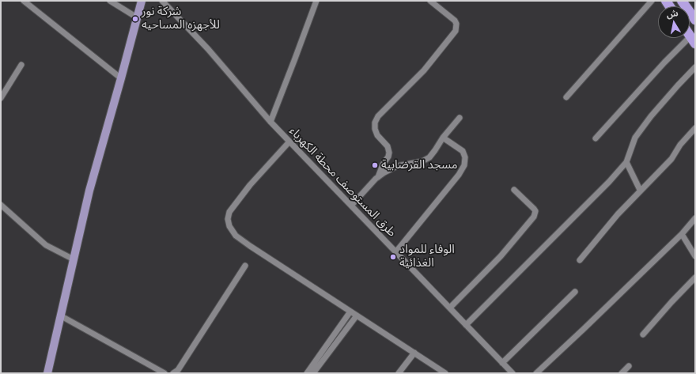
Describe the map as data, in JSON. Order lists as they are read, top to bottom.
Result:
{
  "streets": {
    "street": ["طرق المستوصف محطة الكهرباء"]
  },
  "places": ["شركة نور للأجهزه المساحيه", "مسجد القرضابية", "الوفاء للمواد الغذائية"],
  "north": "top"
}
